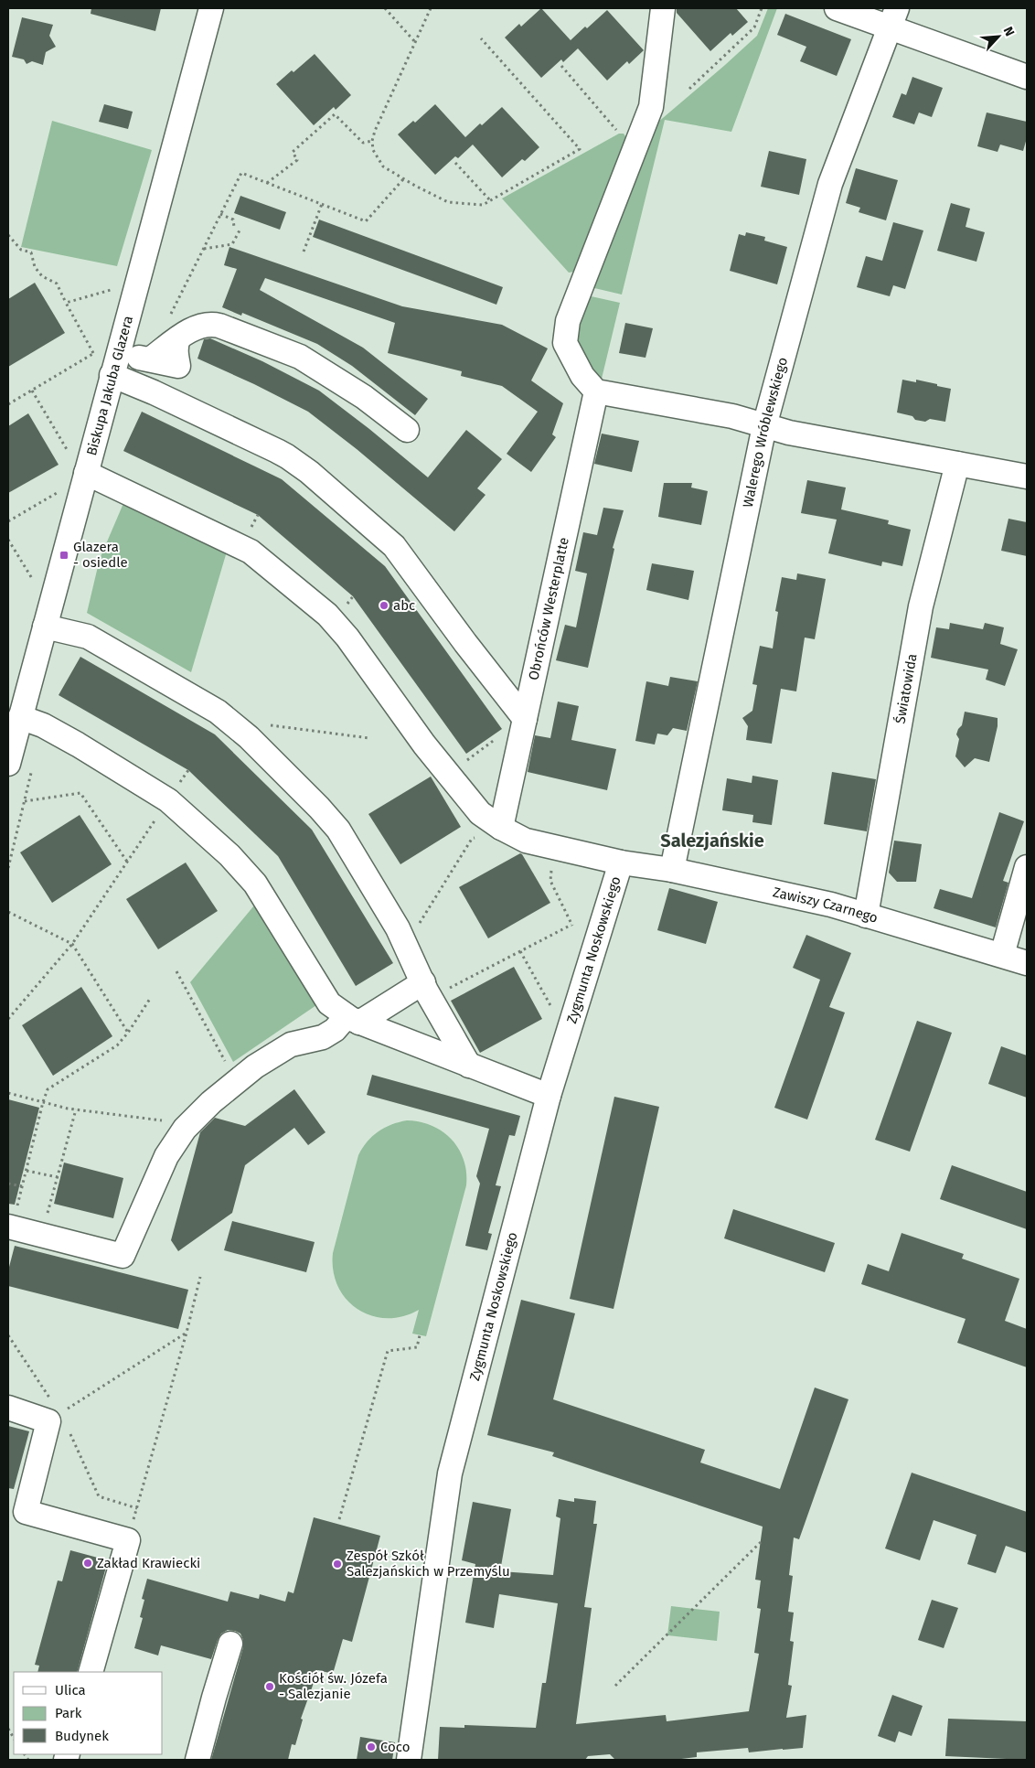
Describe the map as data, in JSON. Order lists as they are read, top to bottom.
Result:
{
  "streets": {
    "street": [
      "Biskupa Jakuba Glazera",
      "Walerego Wróblewskiego",
      "Obrońców Westerplatte",
      "Światowida",
      "Zawiszy Czarnego",
      "Zygmunta Noskowskiego"
    ]
  },
  "crossings": [
    ["Biskupa Jakuba Glazera", "Zawiszy Czarnego"],
    ["Walerego Wróblewskiego", "Zawiszy Czarnego"],
    ["Obrońców Westerplatte", "Zawiszy Czarnego"],
    ["Światowida", "Zawiszy Czarnego"],
    ["Zawiszy Czarnego", "Zygmunta Noskowskiego"]
  ],
  "districts": ["Salezjańskie"],
  "places": {
    "transit": ["Glazera - osiedle"],
    "other": [
      "abc",
      "Zakład Krawiecki",
      "Zespół Szkół Salezjańskich w Przemyślu",
      "Kościół św. Józefa - Salezjanie",
      "Coco"
    ]
  },
  "legend": ["Ulica", "Park", "Budynek"],
  "north": "top right"
}
